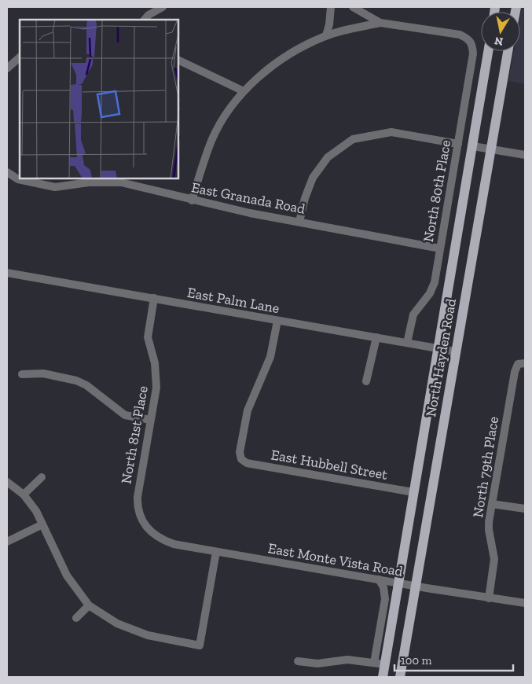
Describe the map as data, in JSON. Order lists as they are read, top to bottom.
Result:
{
  "streets": {
    "main road": ["North Hayden Road"],
    "street": [
      "North 80th Place",
      "East Granada Road",
      "East Palm Lane",
      "North 81st Place",
      "East Hubbell Street",
      "North 79th Place",
      "East Monte Vista Road"
    ]
  },
  "crossings": [
    ["North 80th Place", "East Granada Road"],
    ["North 80th Place", "East Palm Lane"],
    ["East Palm Lane", "North Hayden Road"],
    ["East Palm Lane", "North 81st Place"],
    ["East Palm Lane", "East Hubbell Street"],
    ["North Hayden Road", "East Hubbell Street"],
    ["North Hayden Road", "East Monte Vista Road"],
    ["North 81st Place", "East Monte Vista Road"],
    ["North 79th Place", "East Monte Vista Road"]
  ],
  "scale_bar": "100 m",
  "north": "bottom"
}
